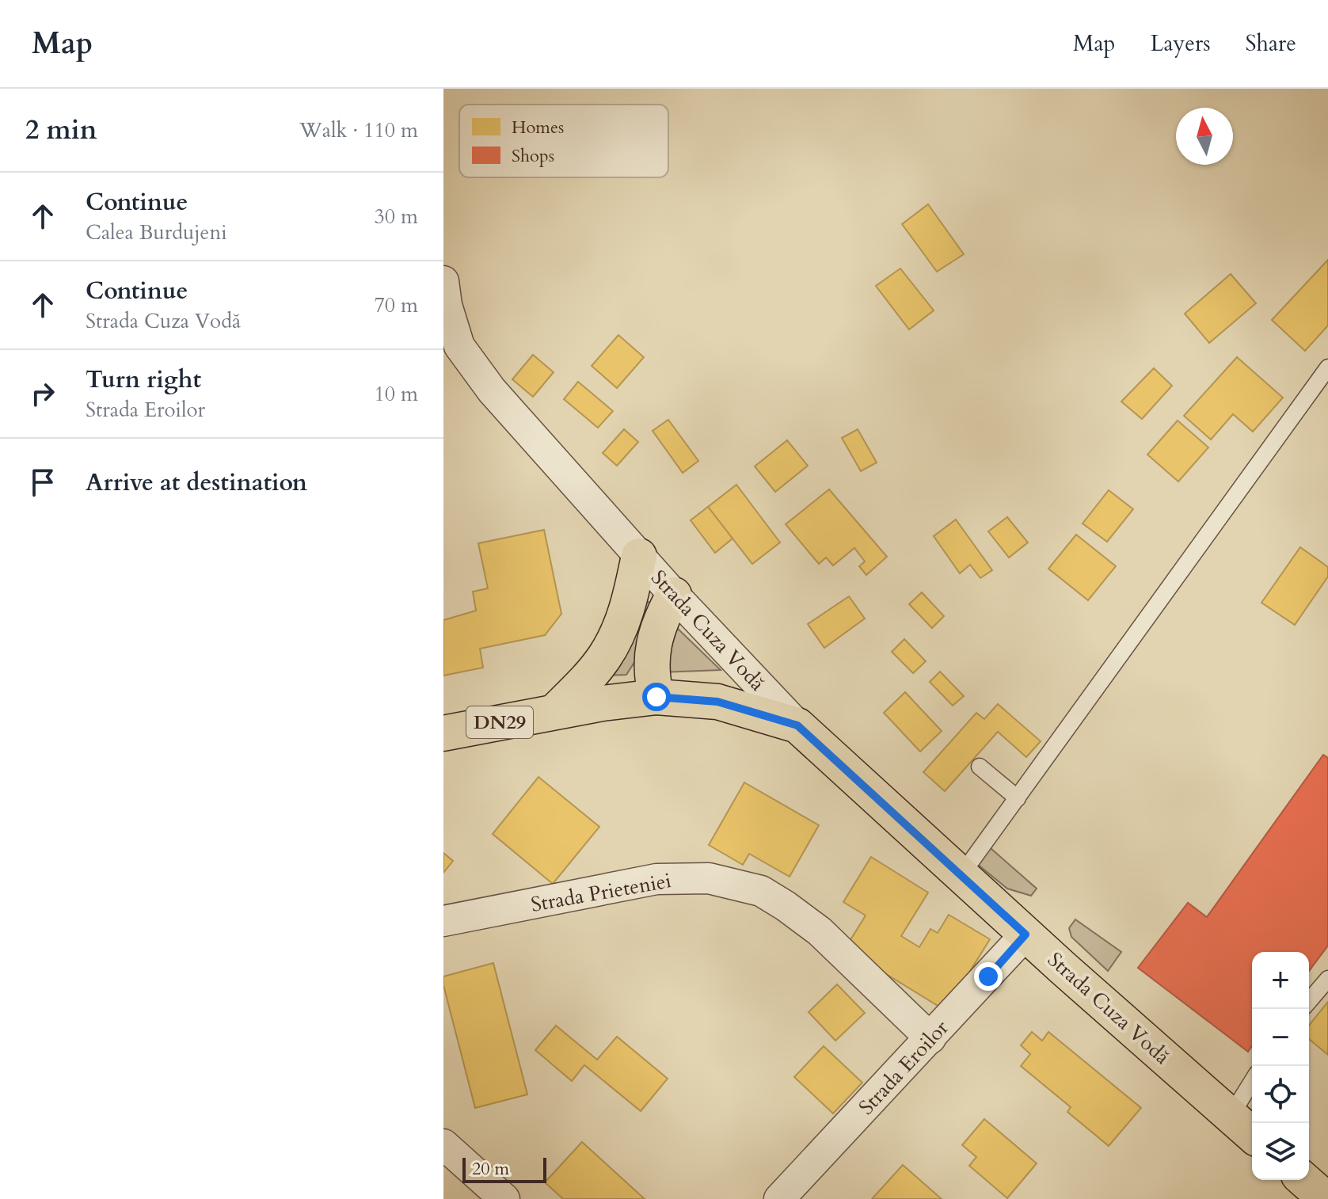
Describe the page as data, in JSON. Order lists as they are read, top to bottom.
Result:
{
  "streets": {
    "main road": ["Strada Cuza Vodă", "DN29"],
    "street": ["Strada Prieteniei", "Strada Eroilor"]
  },
  "crossings": [
    ["Strada Cuza Vodă", "DN29"],
    ["Strada Cuza Vodă", "Strada Eroilor"],
    ["Strada Prieteniei", "Strada Eroilor"]
  ],
  "legend": ["Homes", "Shops"],
  "scale_bar": "20 m",
  "north": "top",
  "page": {
    "header": "Map",
    "nav": ["Map", "Layers", "Share"],
    "heading": ["2 min", "Walk · 110 m"],
    "list": [
      ["Continue", "Calea Burdujeni", "30 m"],
      ["Continue", "Strada Cuza Vodă", "70 m"],
      ["Turn right", "Strada Eroilor", "10 m"],
      "Arrive at destination"
    ],
    "map_buttons": ["+", "−"],
    "scale": "20 m"
  }
}
